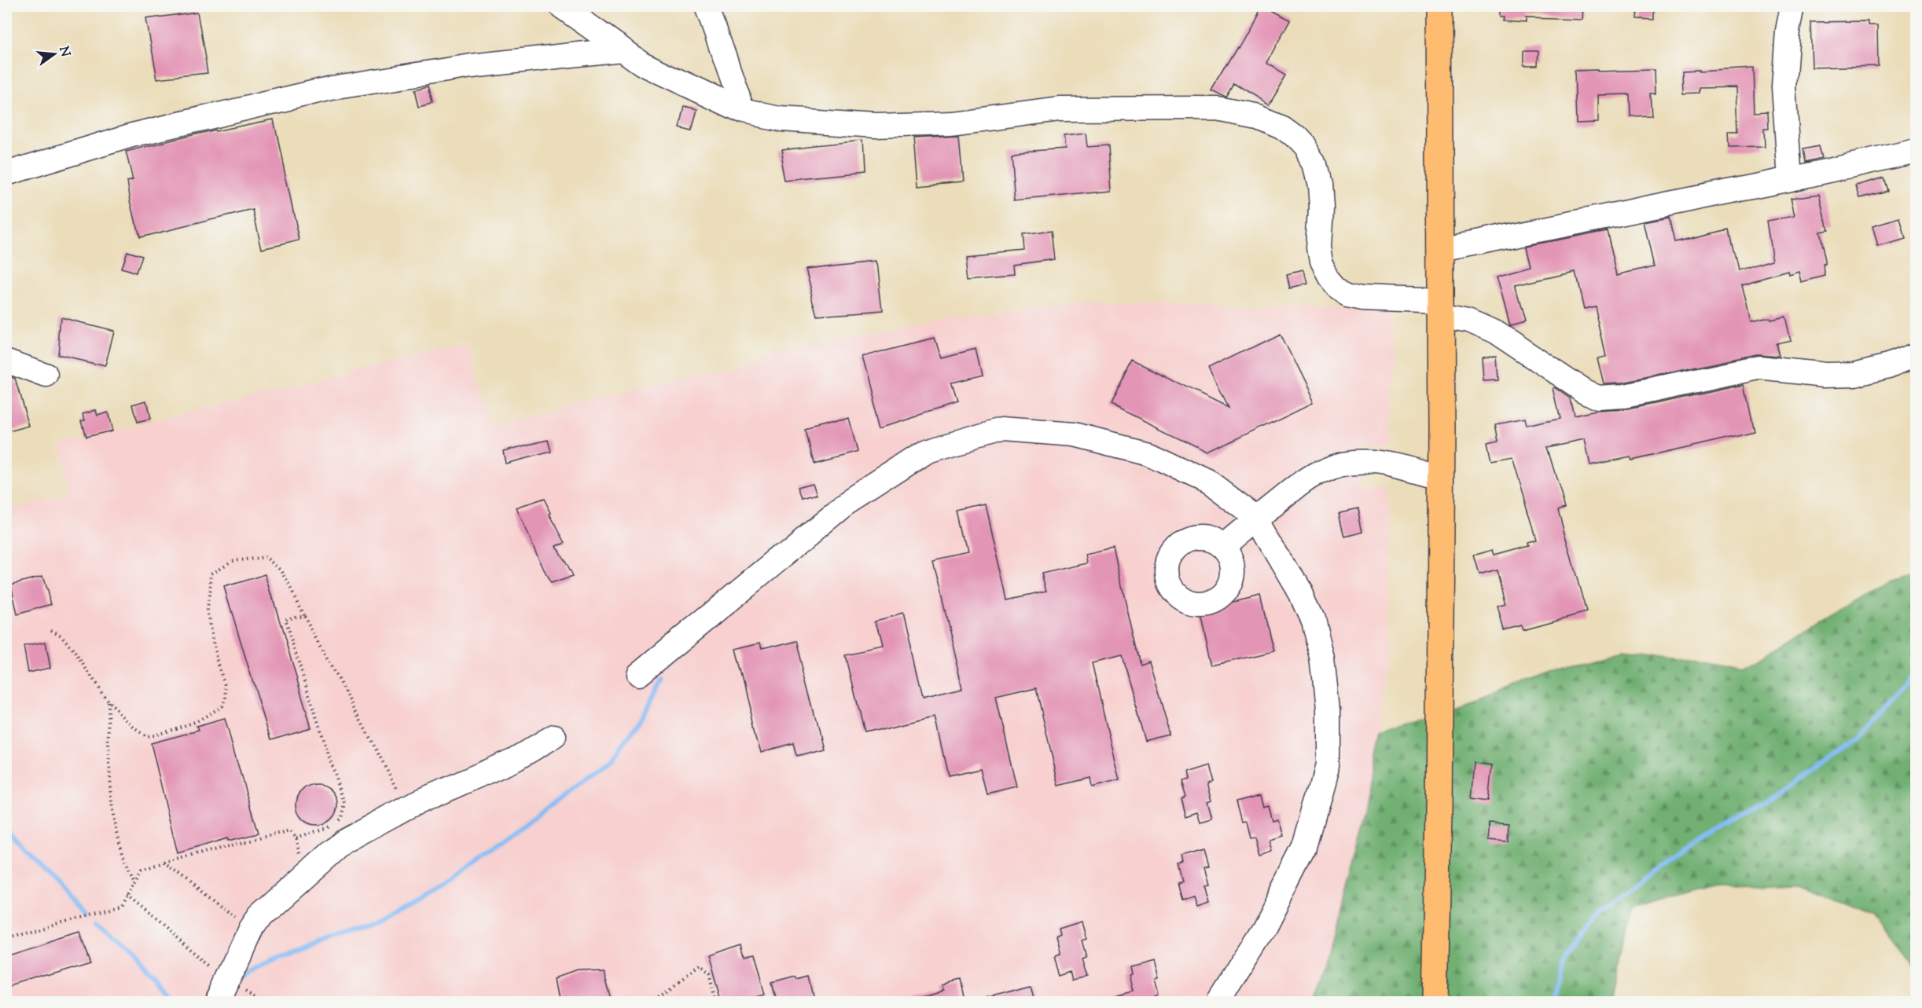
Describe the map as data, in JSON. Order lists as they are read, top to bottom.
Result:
{
  "north": "right"
}
